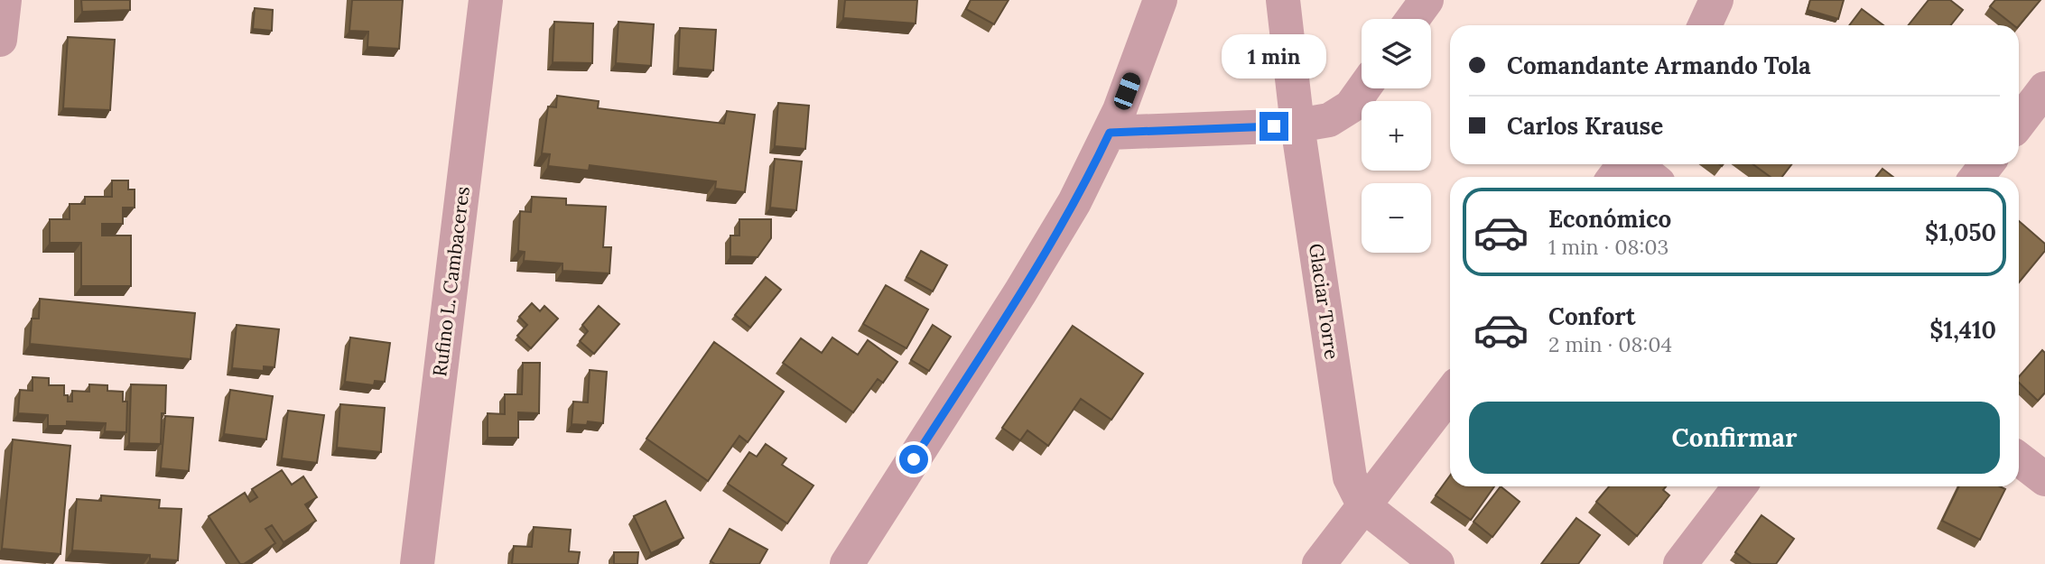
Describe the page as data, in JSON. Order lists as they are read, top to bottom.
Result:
{
  "streets": {
    "street": ["Rufino L. Cambaceres", "Glaciar Torre"]
  },
  "page": {
    "map_buttons": ["+", "−"],
    "banner": ["Comandante Armando Tola", "Carlos Krause"],
    "bubble": "1 min",
    "list": [
      {
        "name": "Económico",
        "note": "1 min · 08:03",
        "value": "$1,050"
      },
      {
        "name": "Confort",
        "note": "2 min · 08:04",
        "value": "$1,410"
      }
    ],
    "buttons": "Confirmar"
  }
}
